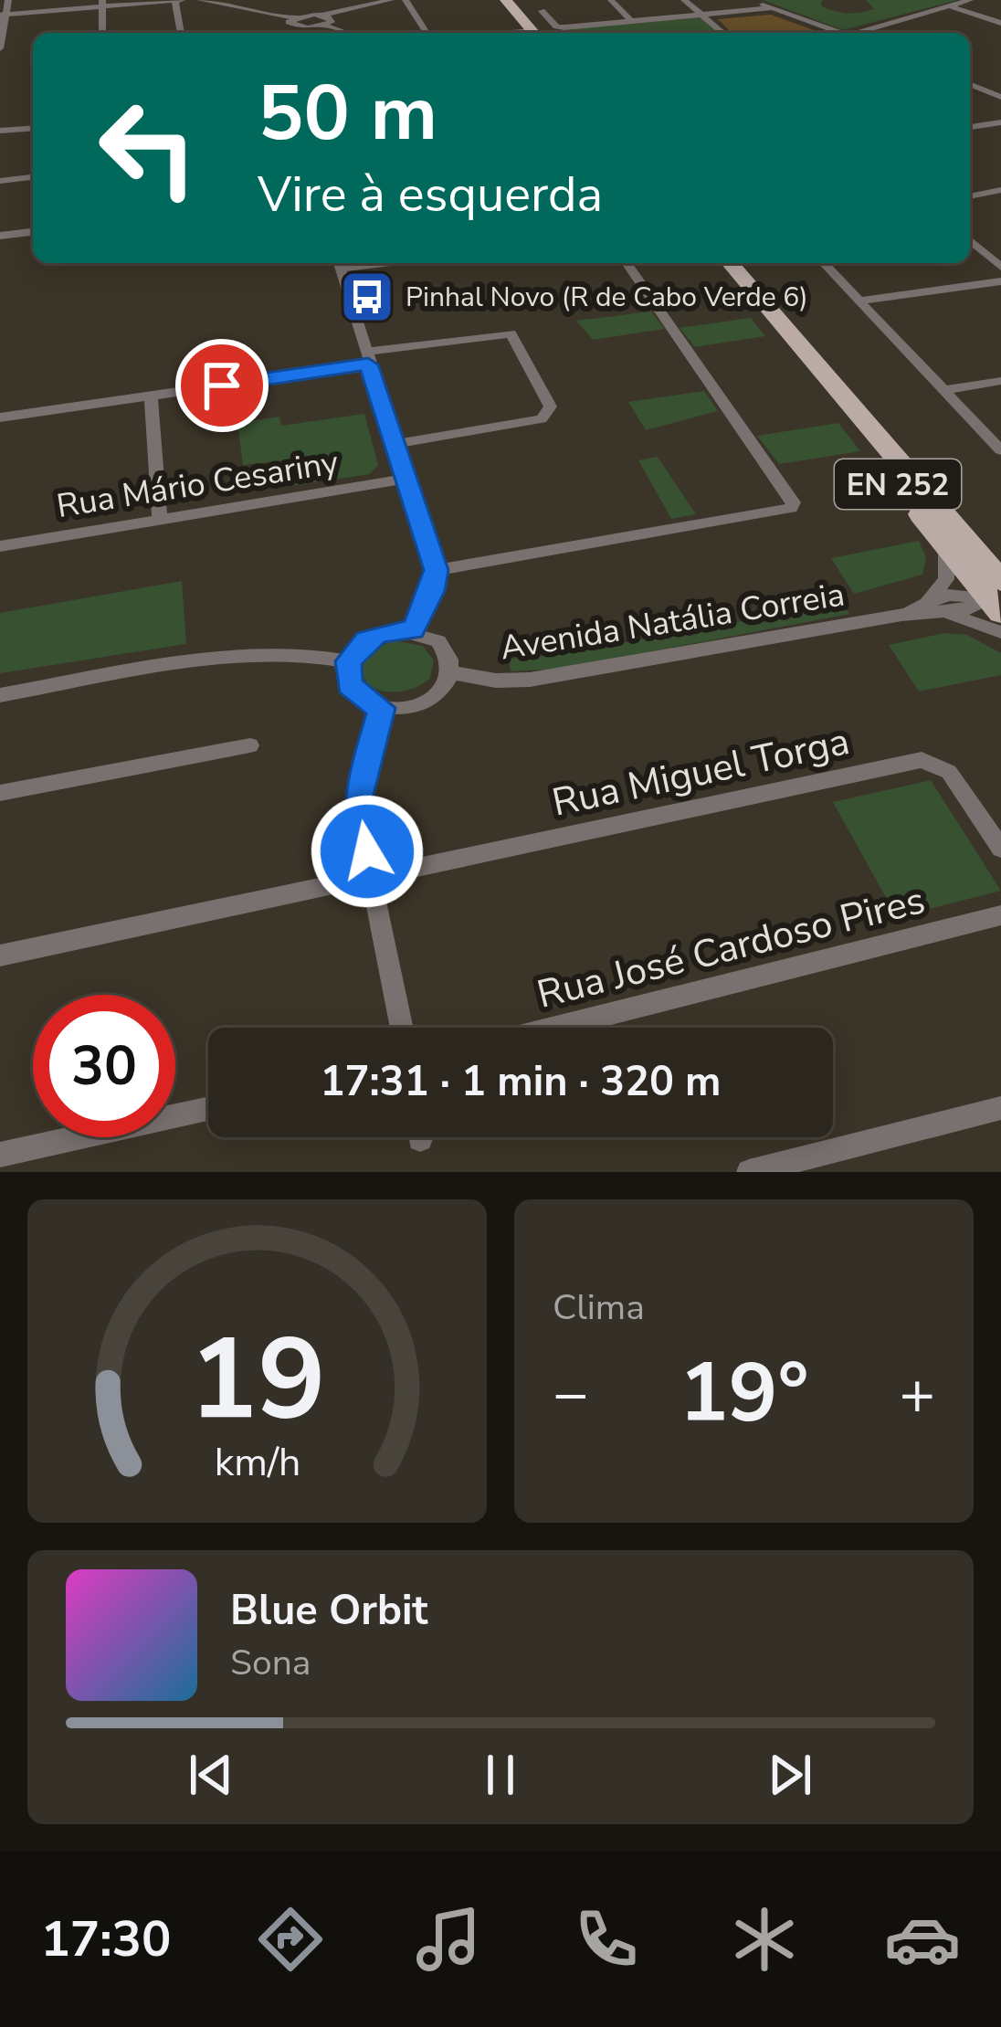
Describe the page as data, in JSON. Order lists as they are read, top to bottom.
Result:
{
  "streets": {
    "main road": ["EN 252"],
    "street": [
      "Rua Mário Cesariny",
      "Avenida Natália Correia",
      "Rua Miguel Torga",
      "Rua José Cardoso Pires"
    ]
  },
  "crossings": [
    ["EN 252", "Avenida Natália Correia"]
  ],
  "places": {
    "bus stop": ["Pinhal Novo (R de Cabo Verde 6)"]
  },
  "page": {
    "turn": ["50 m", "Vire à esquerda"],
    "limit": "30",
    "trip": "17:31 · 1 min · 320 m",
    "tile": "Clima",
    "heat": ["−", "19°", "+"],
    "song": ["Blue Orbit", "Sona"],
    "tabs": "17:30",
    "gauge": ["19", "km/h"]
  }
}
